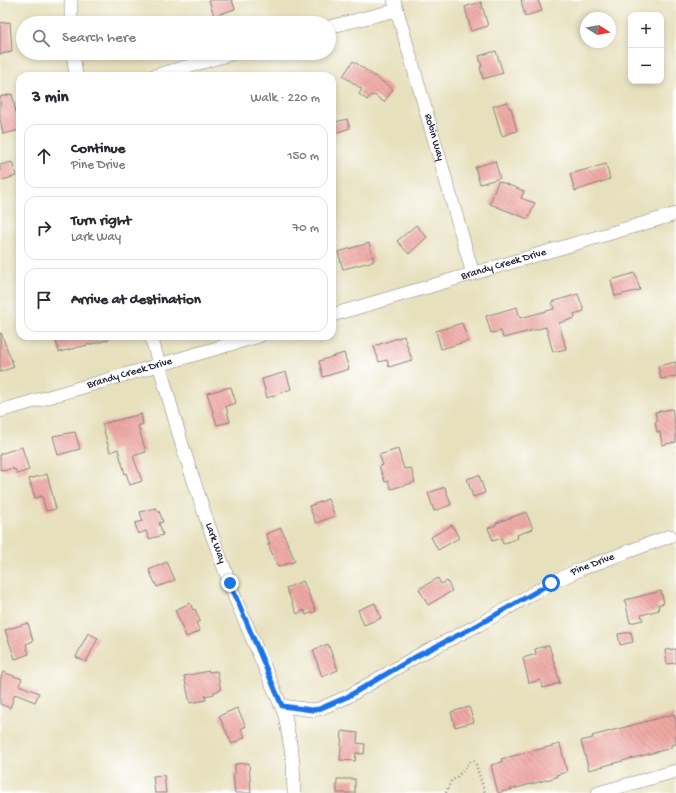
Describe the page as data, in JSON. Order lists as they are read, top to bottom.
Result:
{
  "streets": {
    "street": [
      "Robin Way",
      "Brandy Creek Drive",
      "Lark Way",
      "Pine Drive"
    ]
  },
  "crossings": [
    ["Robin Way", "Brandy Creek Drive"],
    ["Brandy Creek Drive", "Lark Way"],
    ["Lark Way", "Pine Drive"]
  ],
  "north": "right",
  "page": {
    "map_buttons": ["+", "−"],
    "search": "Search here",
    "heading": ["3 min", "Walk · 220 m"],
    "list": [
      ["Continue", "Pine Drive", "150 m"],
      ["Turn right", "Lark Way", "70 m"],
      "Arrive at destination"
    ]
  }
}
